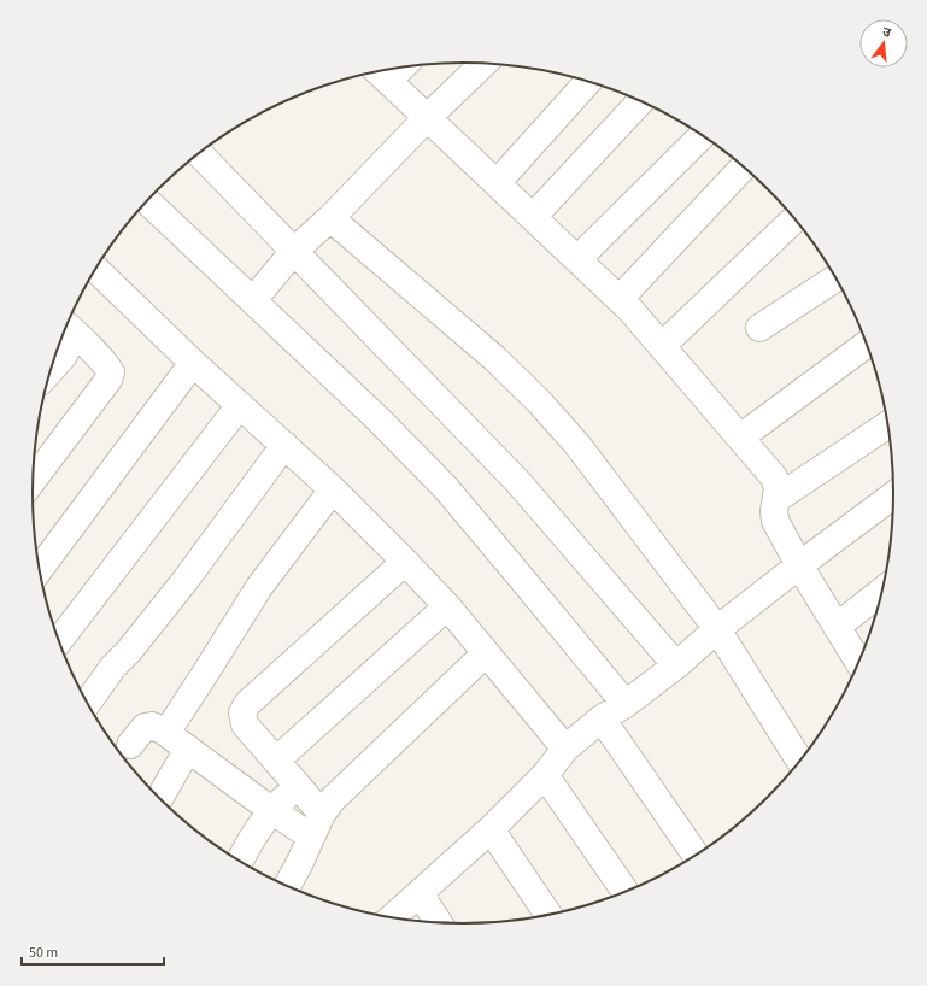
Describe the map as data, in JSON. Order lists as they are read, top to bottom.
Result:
{
  "scale_bar": "50 m",
  "north": "top"
}
